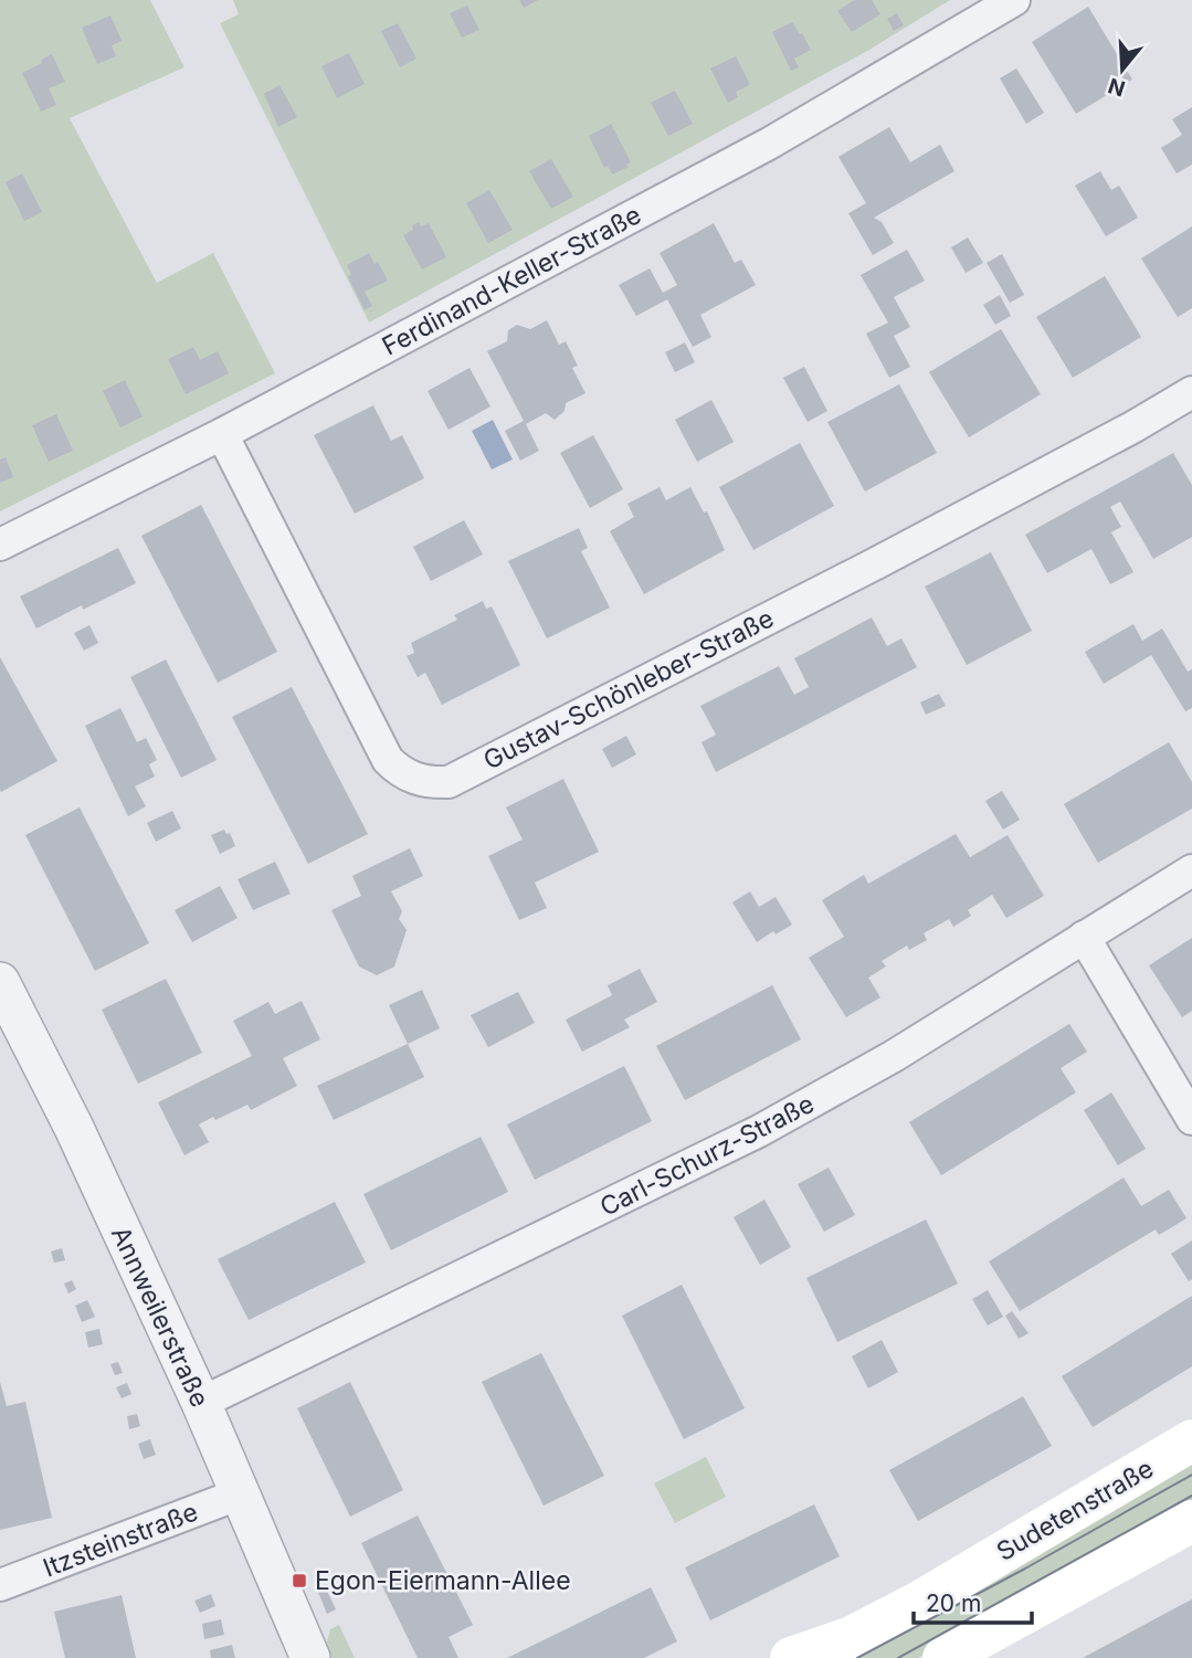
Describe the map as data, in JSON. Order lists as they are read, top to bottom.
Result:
{
  "streets": {
    "main road": ["Sudetenstraße"],
    "street": [
      "Ferdinand-Keller-Straße",
      "Gustav-Schönleber-Straße",
      "Carl-Schurz-Straße",
      "Annweilerstraße",
      "Itzsteinstraße"
    ]
  },
  "crossings": [
    ["Ferdinand-Keller-Straße", "Gustav-Schönleber-Straße"],
    ["Carl-Schurz-Straße", "Annweilerstraße"],
    ["Annweilerstraße", "Itzsteinstraße"]
  ],
  "places": {
    "transit": ["Egon-Eiermann-Allee"]
  },
  "scale_bar": "20 m",
  "north": "bottom"
}
